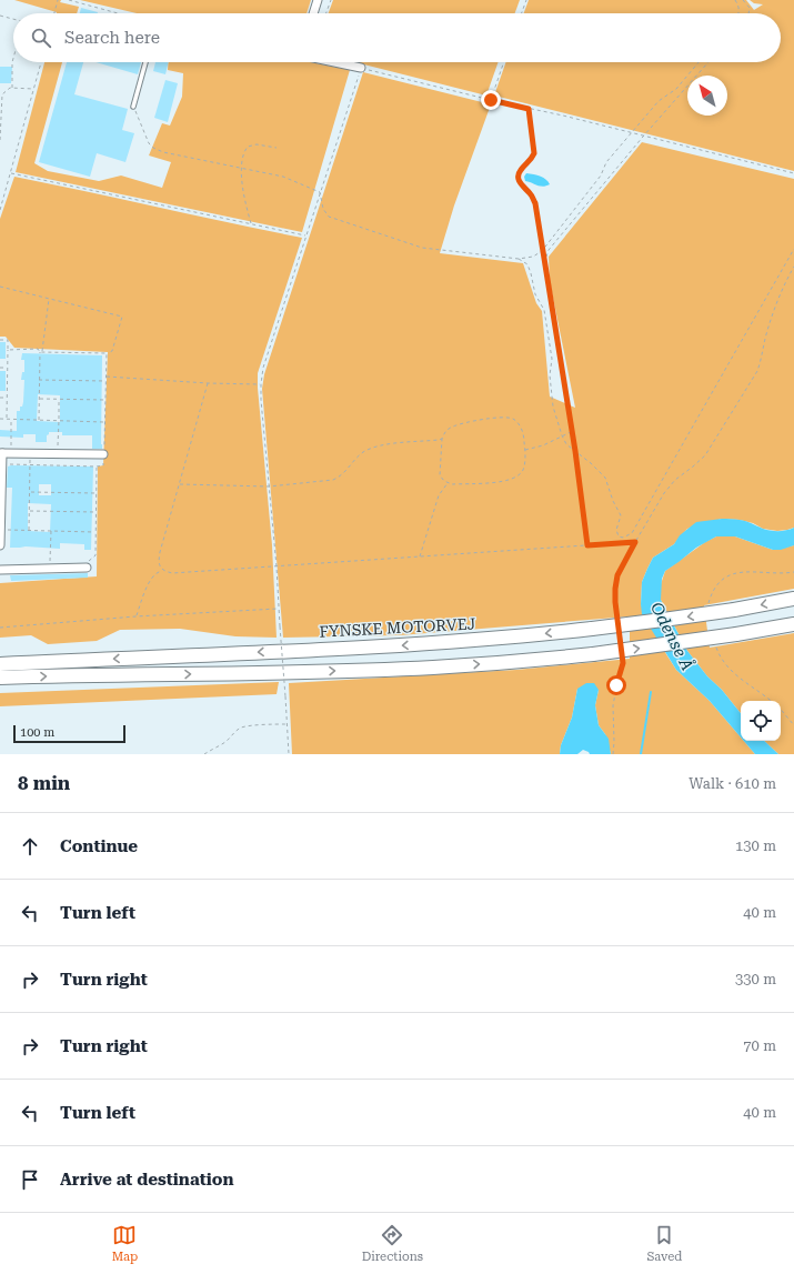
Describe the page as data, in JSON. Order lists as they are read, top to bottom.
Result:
{
  "streets": {
    "highway": ["FYNSKE MOTORVEJ"]
  },
  "water": ["Odense Å"],
  "scale_bar": "100 m",
  "north": "top left",
  "page": {
    "search": "Search here",
    "scale": "100 m",
    "heading": ["8 min", "Walk · 610 m"],
    "list": [
      ["Continue", "130 m"],
      ["Turn left", "40 m"],
      ["Turn right", "330 m"],
      ["Turn right", "70 m"],
      ["Turn left", "40 m"],
      "Arrive at destination"
    ],
    "nav": ["Map", "Directions", "Saved"]
  }
}
